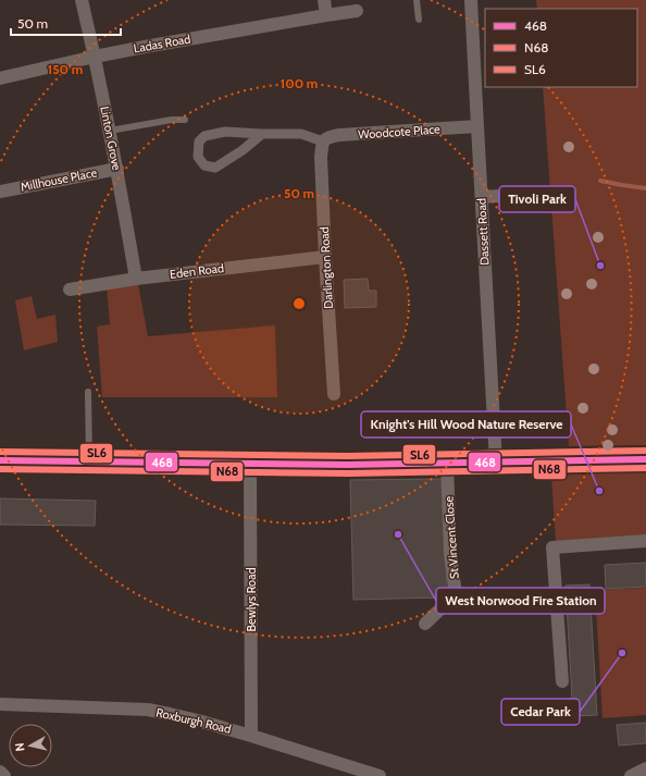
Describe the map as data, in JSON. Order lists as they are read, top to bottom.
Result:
{
  "streets": {
    "street": [
      "Ladas Road",
      "Woodcote Place",
      "Linton Grove",
      "Millhouse Place",
      "Dassett Road",
      "Darlington Road",
      "Eden Road",
      "St Vincent Close",
      "Bewlys Road",
      "Roxburgh Road"
    ]
  },
  "crossings": [
    ["Ladas Road", "Linton Grove"],
    ["Woodcote Place", "Dassett Road"],
    ["Woodcote Place", "Darlington Road"],
    ["Linton Grove", "Millhouse Place"],
    ["Linton Grove", "Eden Road"],
    ["Darlington Road", "Eden Road"],
    ["Bewlys Road", "Roxburgh Road"]
  ],
  "places": [
    "Tivoli Park",
    "Knight's Hill Wood Nature Reserve",
    "West Norwood Fire Station",
    "Cedar Park"
  ],
  "lines": ["transit line SL6", "transit line 468", "transit line N68"],
  "legend": ["468", "N68", "SL6"],
  "scale_bar": "50 m",
  "north": "left",
  "rings": ["150 m", "100 m", "50 m"]
}
